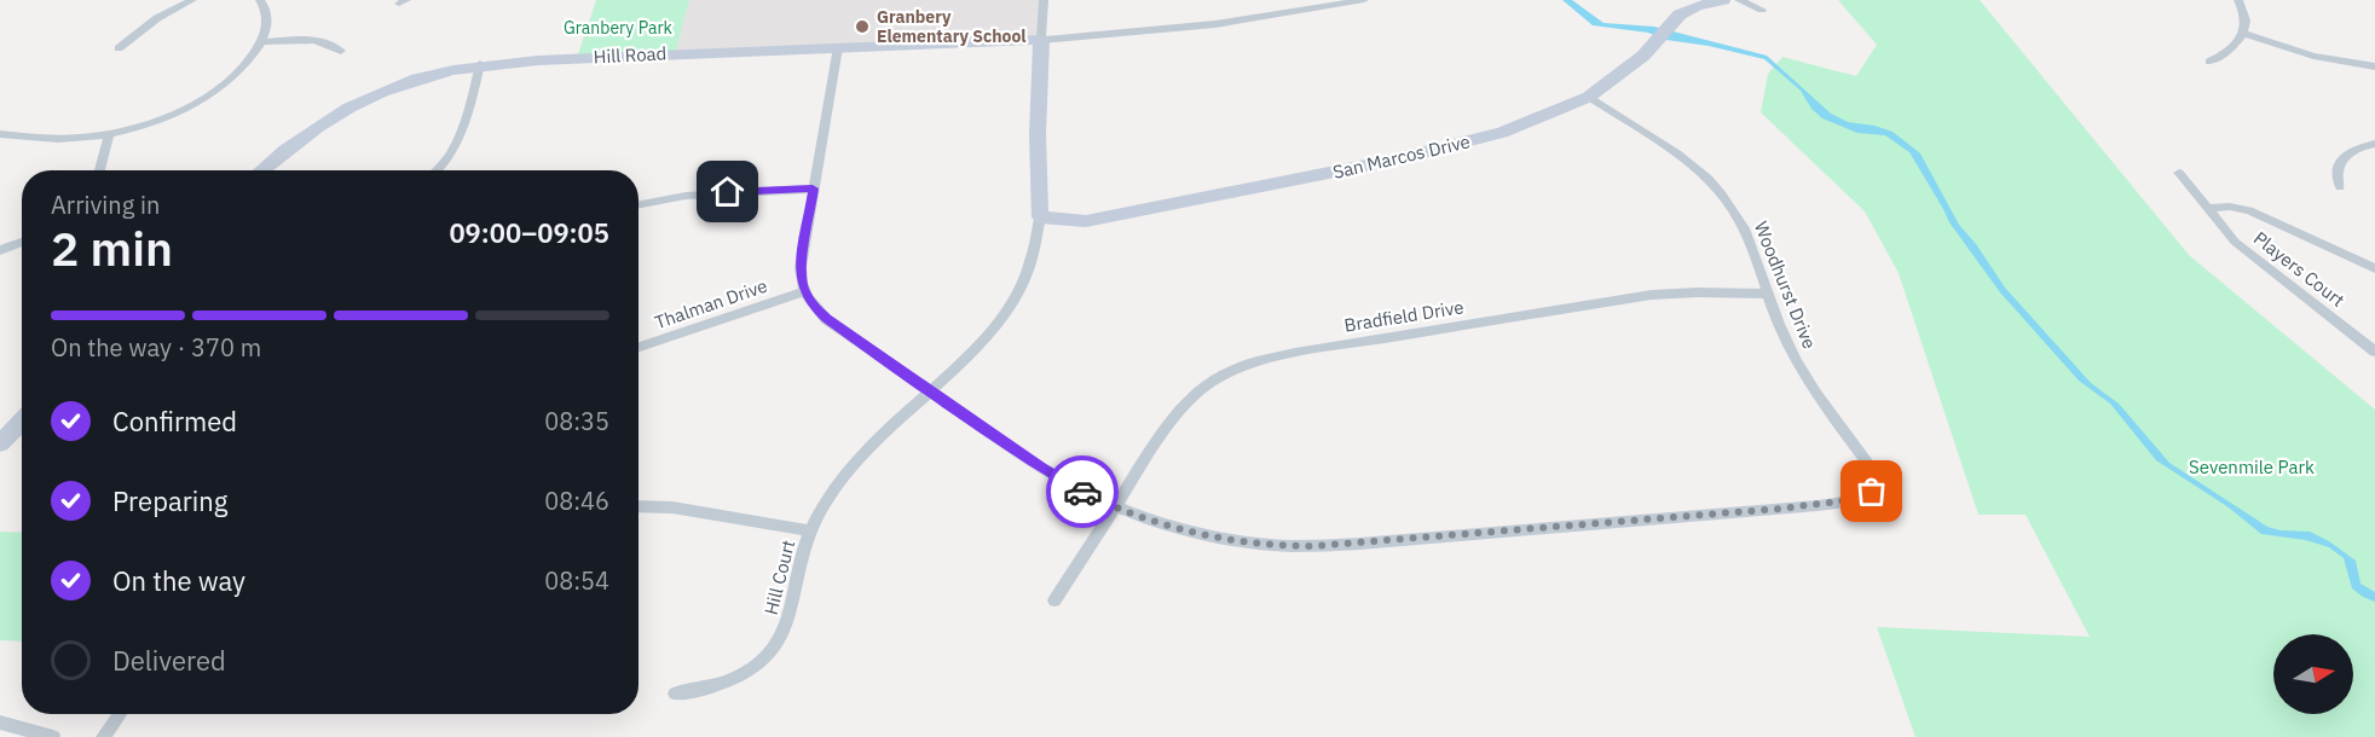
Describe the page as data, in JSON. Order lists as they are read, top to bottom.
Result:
{
  "streets": {
    "street": [
      "Hill Road",
      "San Marcos Drive",
      "Players Court",
      "Woodhurst Drive",
      "Thalman Drive",
      "Bradfield Drive",
      "Hill Court"
    ]
  },
  "crossings": [
    ["San Marcos Drive", "Woodhurst Drive"],
    ["Woodhurst Drive", "Bradfield Drive"]
  ],
  "parks": ["Granbery Park", "Sevenmile Park"],
  "places": ["Granbery Elementary School"],
  "north": "right",
  "page": {
    "heading": ["2 min", "Arriving in", "09:00–09:05"],
    "bar": "On the way · 370 m",
    "list": [
      ["Confirmed", "08:35"],
      ["Preparing", "08:46"],
      ["On the way", "08:54"],
      "Delivered"
    ]
  }
}
